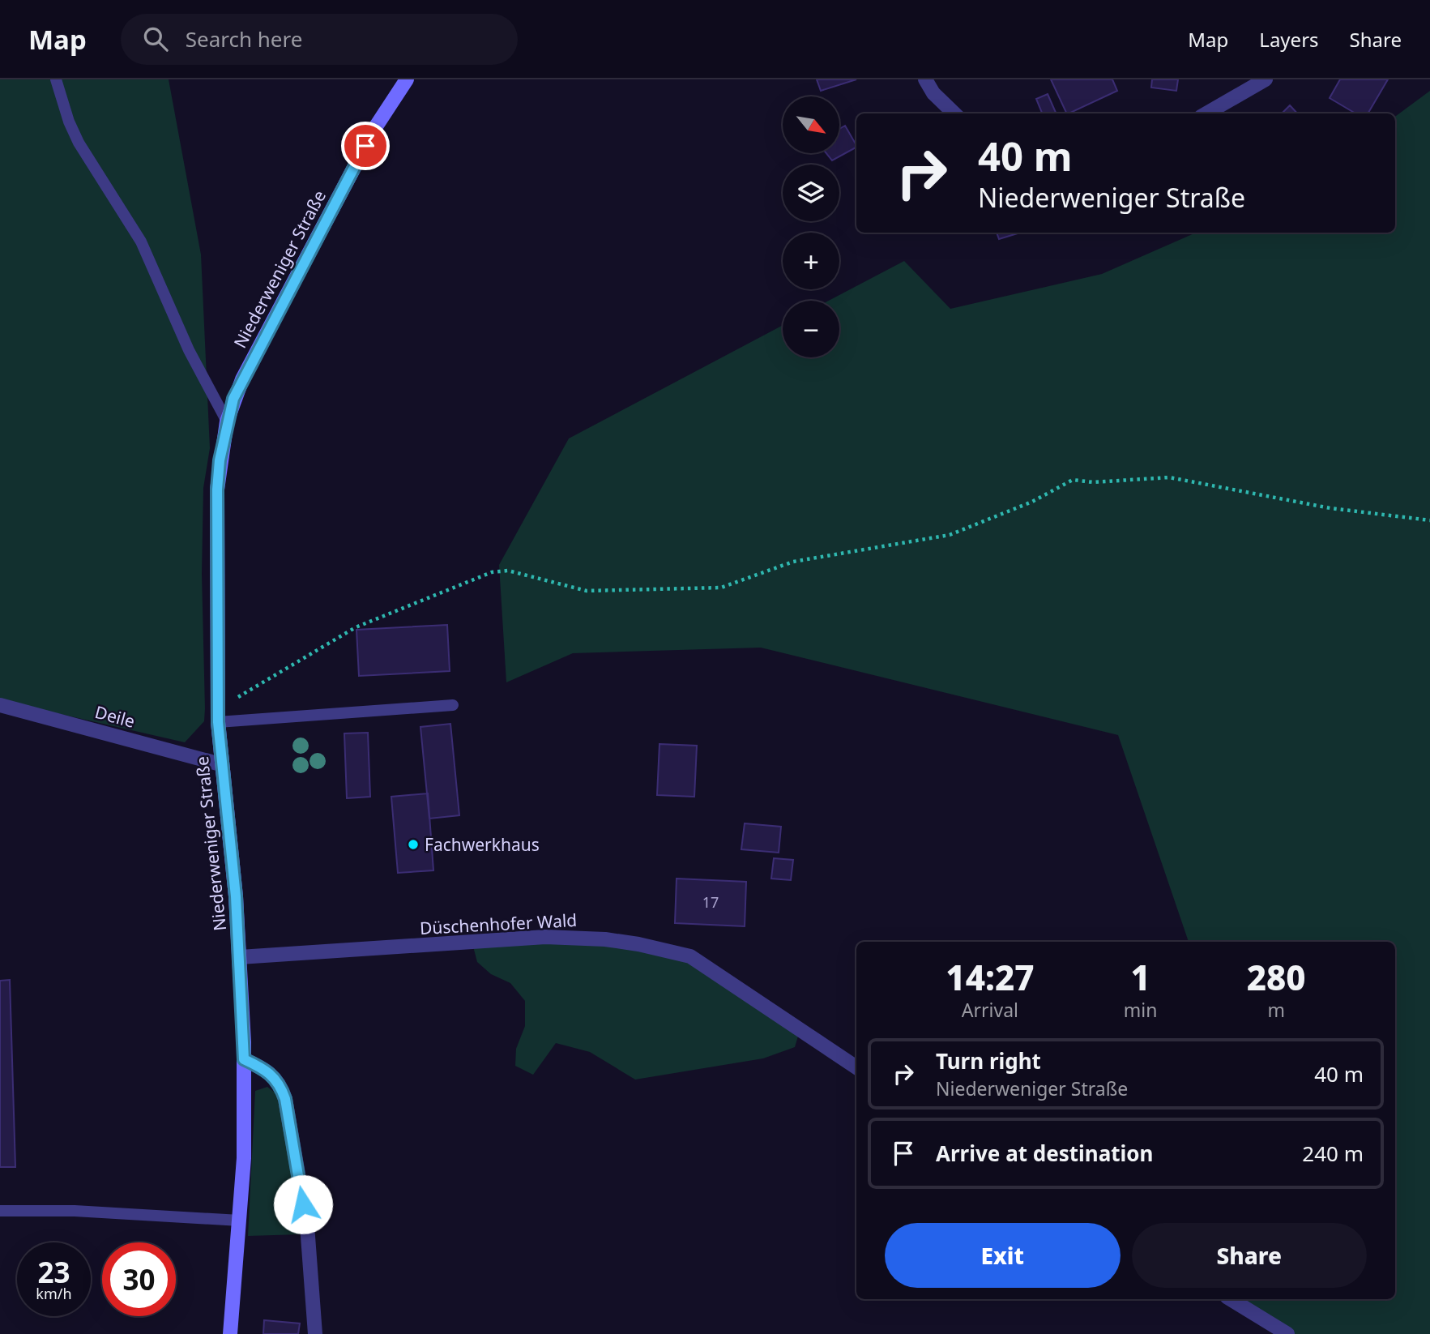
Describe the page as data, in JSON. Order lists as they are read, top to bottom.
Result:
{
  "streets": {
    "street": ["Niederweniger Straße", "Deile", "Düschenhofer Wald"]
  },
  "crossings": [
    ["Niederweniger Straße", "Deile"],
    ["Niederweniger Straße", "Düschenhofer Wald"]
  ],
  "places": ["Fachwerkhaus"],
  "house_numbers": ["17"],
  "north": "bottom right",
  "page": {
    "header": "Map",
    "search": "Search here",
    "nav": ["Map", "Layers", "Share"],
    "map_buttons": ["+", "−"],
    "turn": ["40 m", "Niederweniger Straße"],
    "eta": [
      "14:27",
      "Arrival",
      "1",
      "min",
      "280",
      "m"
    ],
    "list": [
      {
        "name": "Turn right",
        "note": "Niederweniger Straße",
        "value": "40 m"
      },
      {
        "name": "Arrive at destination",
        "value": "240 m"
      }
    ],
    "buttons": ["Exit", "Share"],
    "speed": "23 km/h",
    "limit": "30"
  }
}
